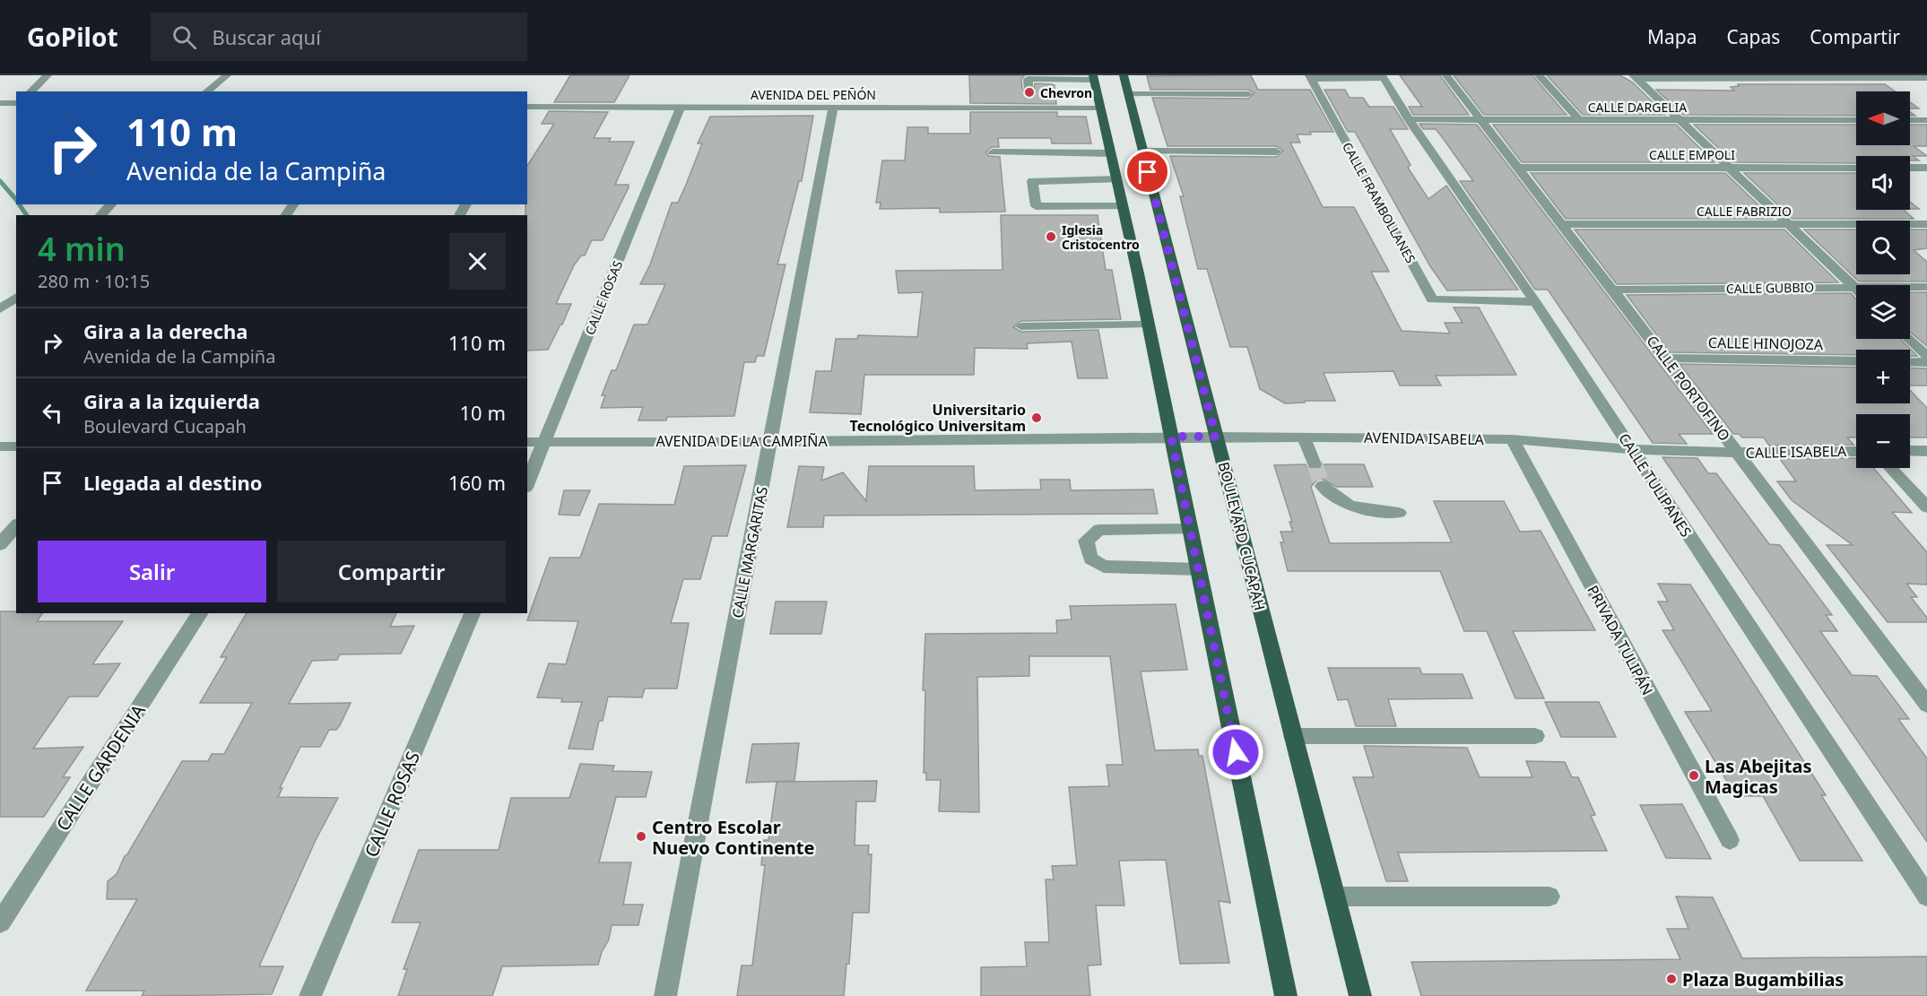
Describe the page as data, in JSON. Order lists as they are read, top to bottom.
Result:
{
  "streets": {
    "main road": ["BOULEVARD CUCAPAH"],
    "street": [
      "AVENIDA DEL PEÑÓN",
      "CALLE DARGELIA",
      "CALLE EMPOLI",
      "CALLE FRAMBOLLANES",
      "CALLE FABRIZIO",
      "CALLE GUBBIO",
      "CALLE ROSAS",
      "CALLE HINOJOZA",
      "CALLE PORTOFINO",
      "AVENIDA ISABELA",
      "AVENIDA DE LA CAMPIÑA",
      "CALLE ISABELA",
      "CALLE TULIPANES",
      "CALLE MARGARITAS",
      "PRIVADA TULIPÁN",
      "CALLE GARDENIA"
    ]
  },
  "crossings": [
    ["AVENIDA DEL PEÑÓN", "CALLE ROSAS"],
    ["AVENIDA DEL PEÑÓN", "CALLE MARGARITAS"],
    ["CALLE DARGELIA", "CALLE PORTOFINO"],
    ["CALLE DARGELIA", "CALLE TULIPANES"],
    ["CALLE EMPOLI", "CALLE PORTOFINO"],
    ["CALLE FRAMBOLLANES", "CALLE TULIPANES"],
    ["CALLE FABRIZIO", "CALLE PORTOFINO"],
    ["CALLE GUBBIO", "CALLE PORTOFINO"],
    ["CALLE ROSAS", "AVENIDA DE LA CAMPIÑA"],
    ["CALLE HINOJOZA", "CALLE PORTOFINO"],
    ["CALLE PORTOFINO", "CALLE ISABELA"],
    ["AVENIDA ISABELA", "AVENIDA DE LA CAMPIÑA"],
    ["AVENIDA ISABELA", "CALLE ISABELA"],
    ["AVENIDA ISABELA", "CALLE TULIPANES"],
    ["AVENIDA ISABELA", "BOULEVARD CUCAPAH"],
    ["AVENIDA ISABELA", "PRIVADA TULIPÁN"],
    ["AVENIDA DE LA CAMPIÑA", "BOULEVARD CUCAPAH"],
    ["AVENIDA DE LA CAMPIÑA", "CALLE MARGARITAS"],
    ["CALLE ISABELA", "CALLE TULIPANES"]
  ],
  "places": [
    "Chevron",
    "Iglesia Cristocentro",
    "Universitario Tecnológico Universitam",
    "Las Abejitas Magicas",
    "Centro Escolar Nuevo Continente",
    "Plaza Bugambilias"
  ],
  "north": "left",
  "page": {
    "header": "GoPilot",
    "search": "Buscar aquí",
    "nav": ["Mapa", "Capas", "Compartir"],
    "map_buttons": ["+", "−"],
    "turn": ["110 m", "Avenida de la Campiña"],
    "heading": ["4 min", "280 m · 10:15"],
    "list": [
      {
        "name": "Gira a la derecha",
        "note": "Avenida de la Campiña",
        "value": "110 m"
      },
      {
        "name": "Gira a la izquierda",
        "note": "Boulevard Cucapah",
        "value": "10 m"
      },
      {
        "name": "Llegada al destino",
        "value": "160 m"
      }
    ],
    "buttons": ["Salir", "Compartir"]
  }
}
